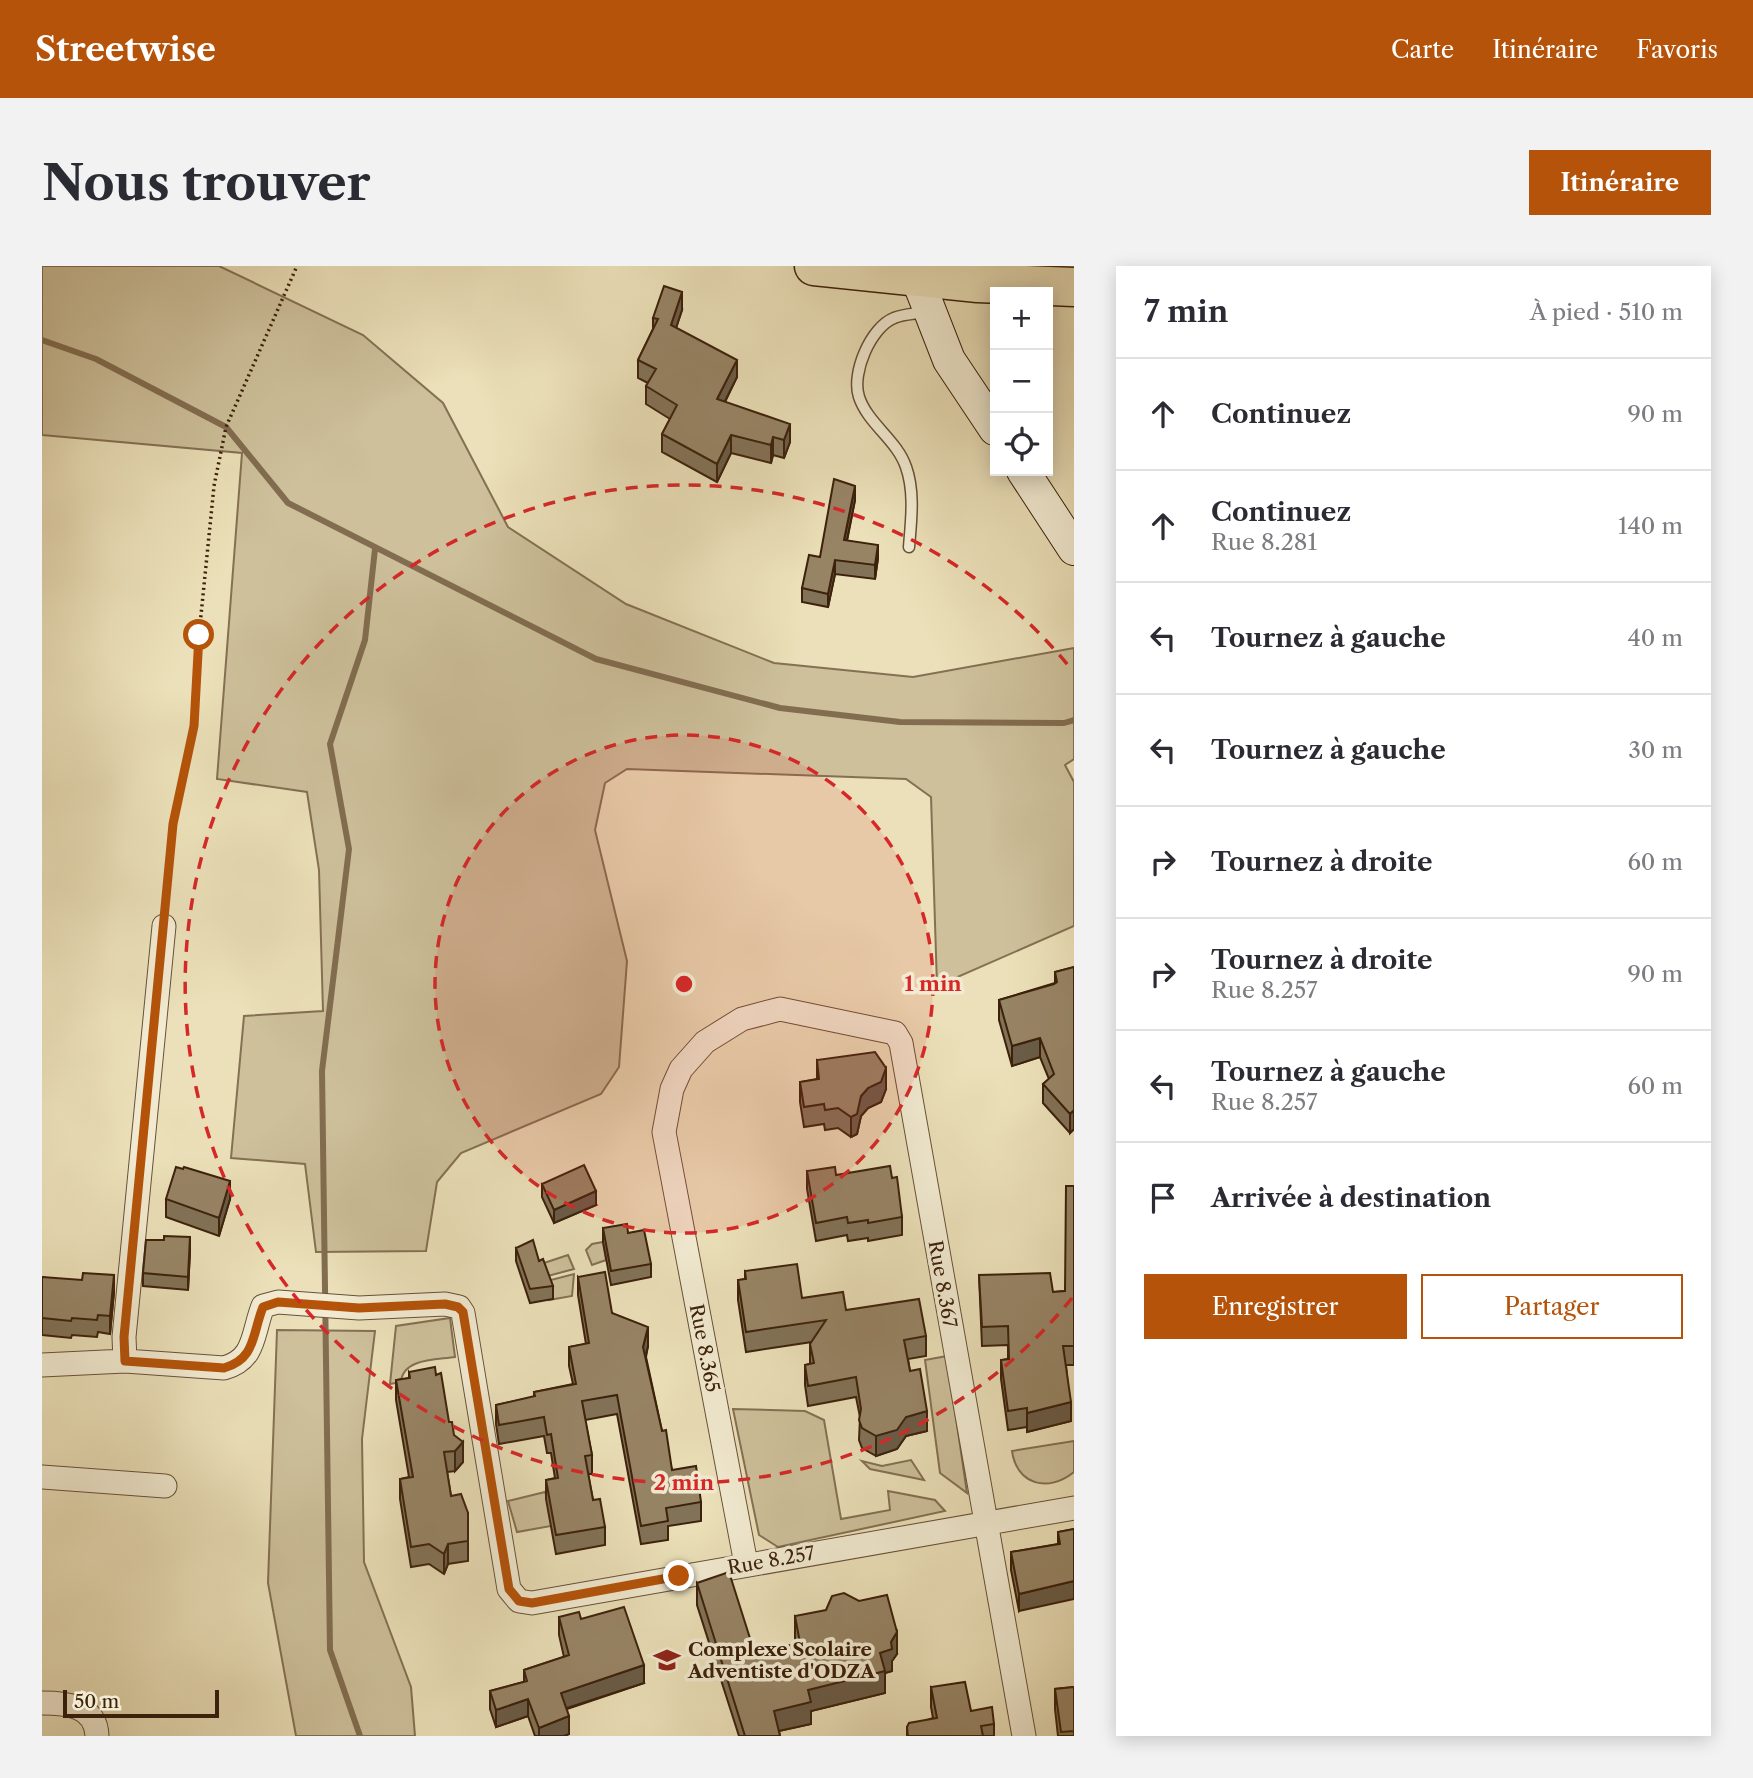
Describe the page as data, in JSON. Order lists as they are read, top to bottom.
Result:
{
  "streets": {
    "street": ["Rue 8.367", "Rue 8.365", "Rue 8.257"]
  },
  "crossings": [
    ["Rue 8.367", "Rue 8.365"],
    ["Rue 8.367", "Rue 8.257"],
    ["Rue 8.365", "Rue 8.257"]
  ],
  "places": {
    "school or university": ["Complexe Scolaire Adventiste d'ODZA"]
  },
  "scale_bar": "50 m",
  "page": {
    "header": "Streetwise",
    "nav": ["Carte", "Itinéraire", "Favoris"],
    "buttons": [
      "Itinéraire",
      ["Enregistrer", "Partager"]
    ],
    "title": "Nous trouver",
    "heading": ["7 min", "À pied · 510 m"],
    "map_buttons": ["+", "−"],
    "list": [
      ["Continuez", "90 m"],
      ["Continuez", "Rue 8.281", "140 m"],
      ["Tournez à gauche", "40 m"],
      ["Tournez à gauche", "30 m"],
      ["Tournez à droite", "60 m"],
      ["Tournez à droite", "Rue 8.257", "90 m"],
      ["Tournez à gauche", "Rue 8.257", "60 m"],
      "Arrivée à destination"
    ],
    "scale": "50 m"
  },
  "rings": ["1 min", "2 min"]
}
